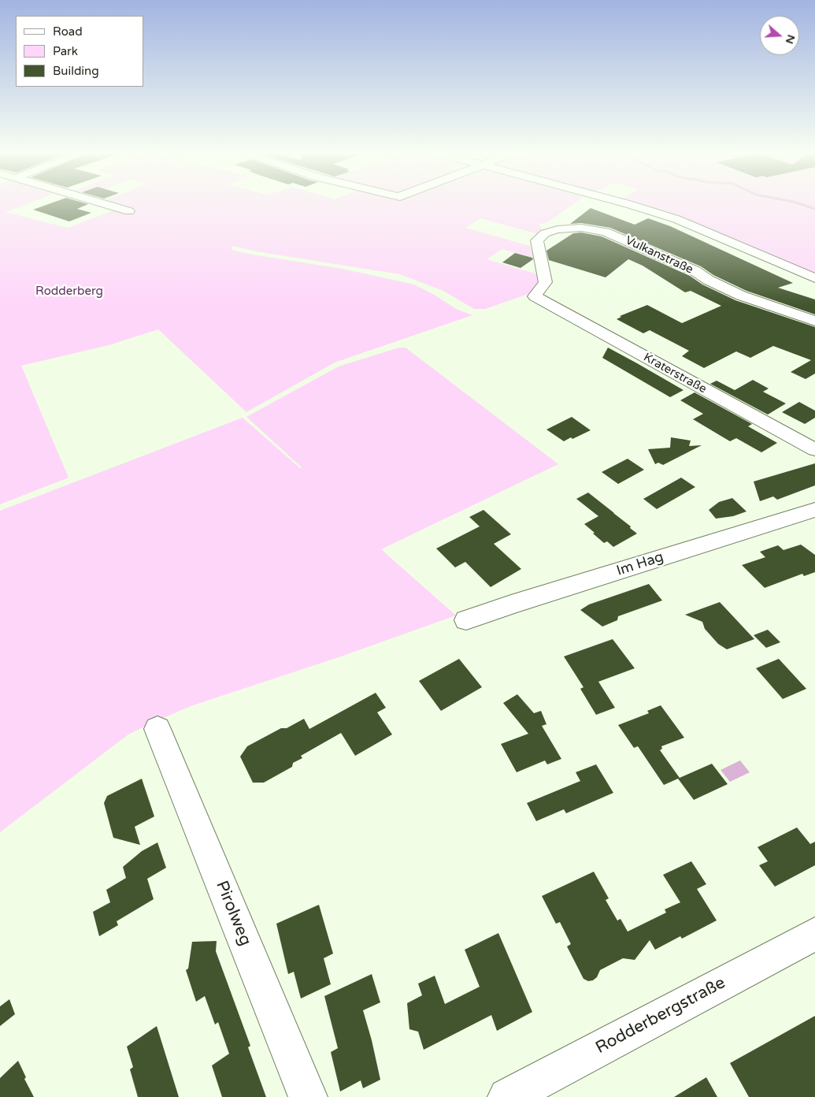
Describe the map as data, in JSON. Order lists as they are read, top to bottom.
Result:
{
  "streets": {
    "street": [
      "Vulkanstraße",
      "Kraterstraße",
      "Im Hag",
      "Pirolweg",
      "Rodderbergstraße"
    ]
  },
  "crossings": [
    ["Vulkanstraße", "Kraterstraße"]
  ],
  "parks": ["Rodderberg"],
  "legend": ["Road", "Park", "Building"],
  "north": "right"
}
